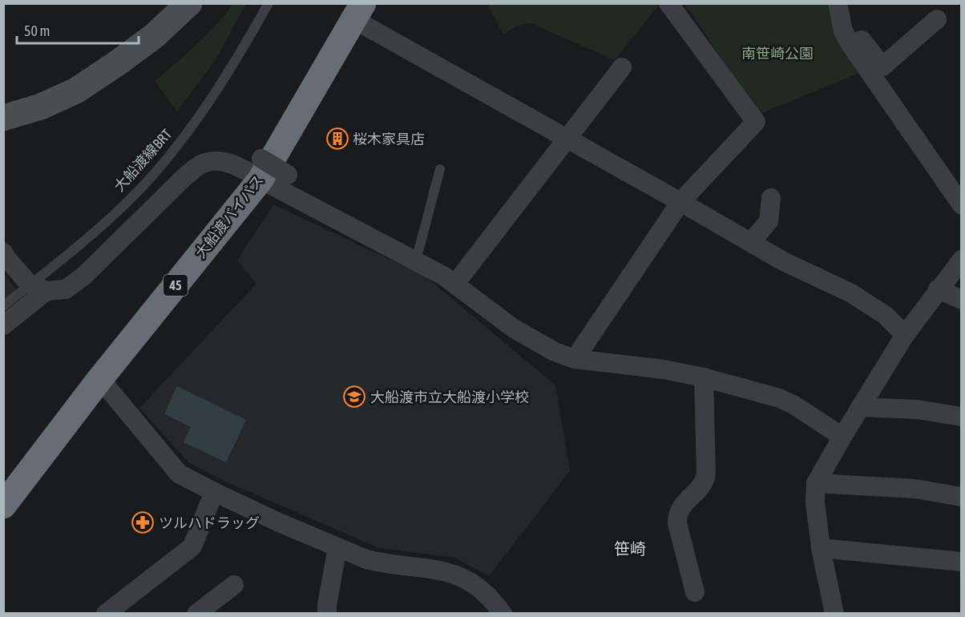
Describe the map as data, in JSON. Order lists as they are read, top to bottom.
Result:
{
  "streets": {
    "highway": ["大船渡バイパス", "45"],
    "lane": ["大船渡線BRT"]
  },
  "districts": ["笹崎"],
  "parks": ["南笹崎公園"],
  "places": {
    "building": ["桜木家具店"],
    "school or university": ["大船渡市立大船渡小学校"],
    "pharmacy": ["ツルハドラッグ"]
  },
  "scale_bar": "50 m"
}
